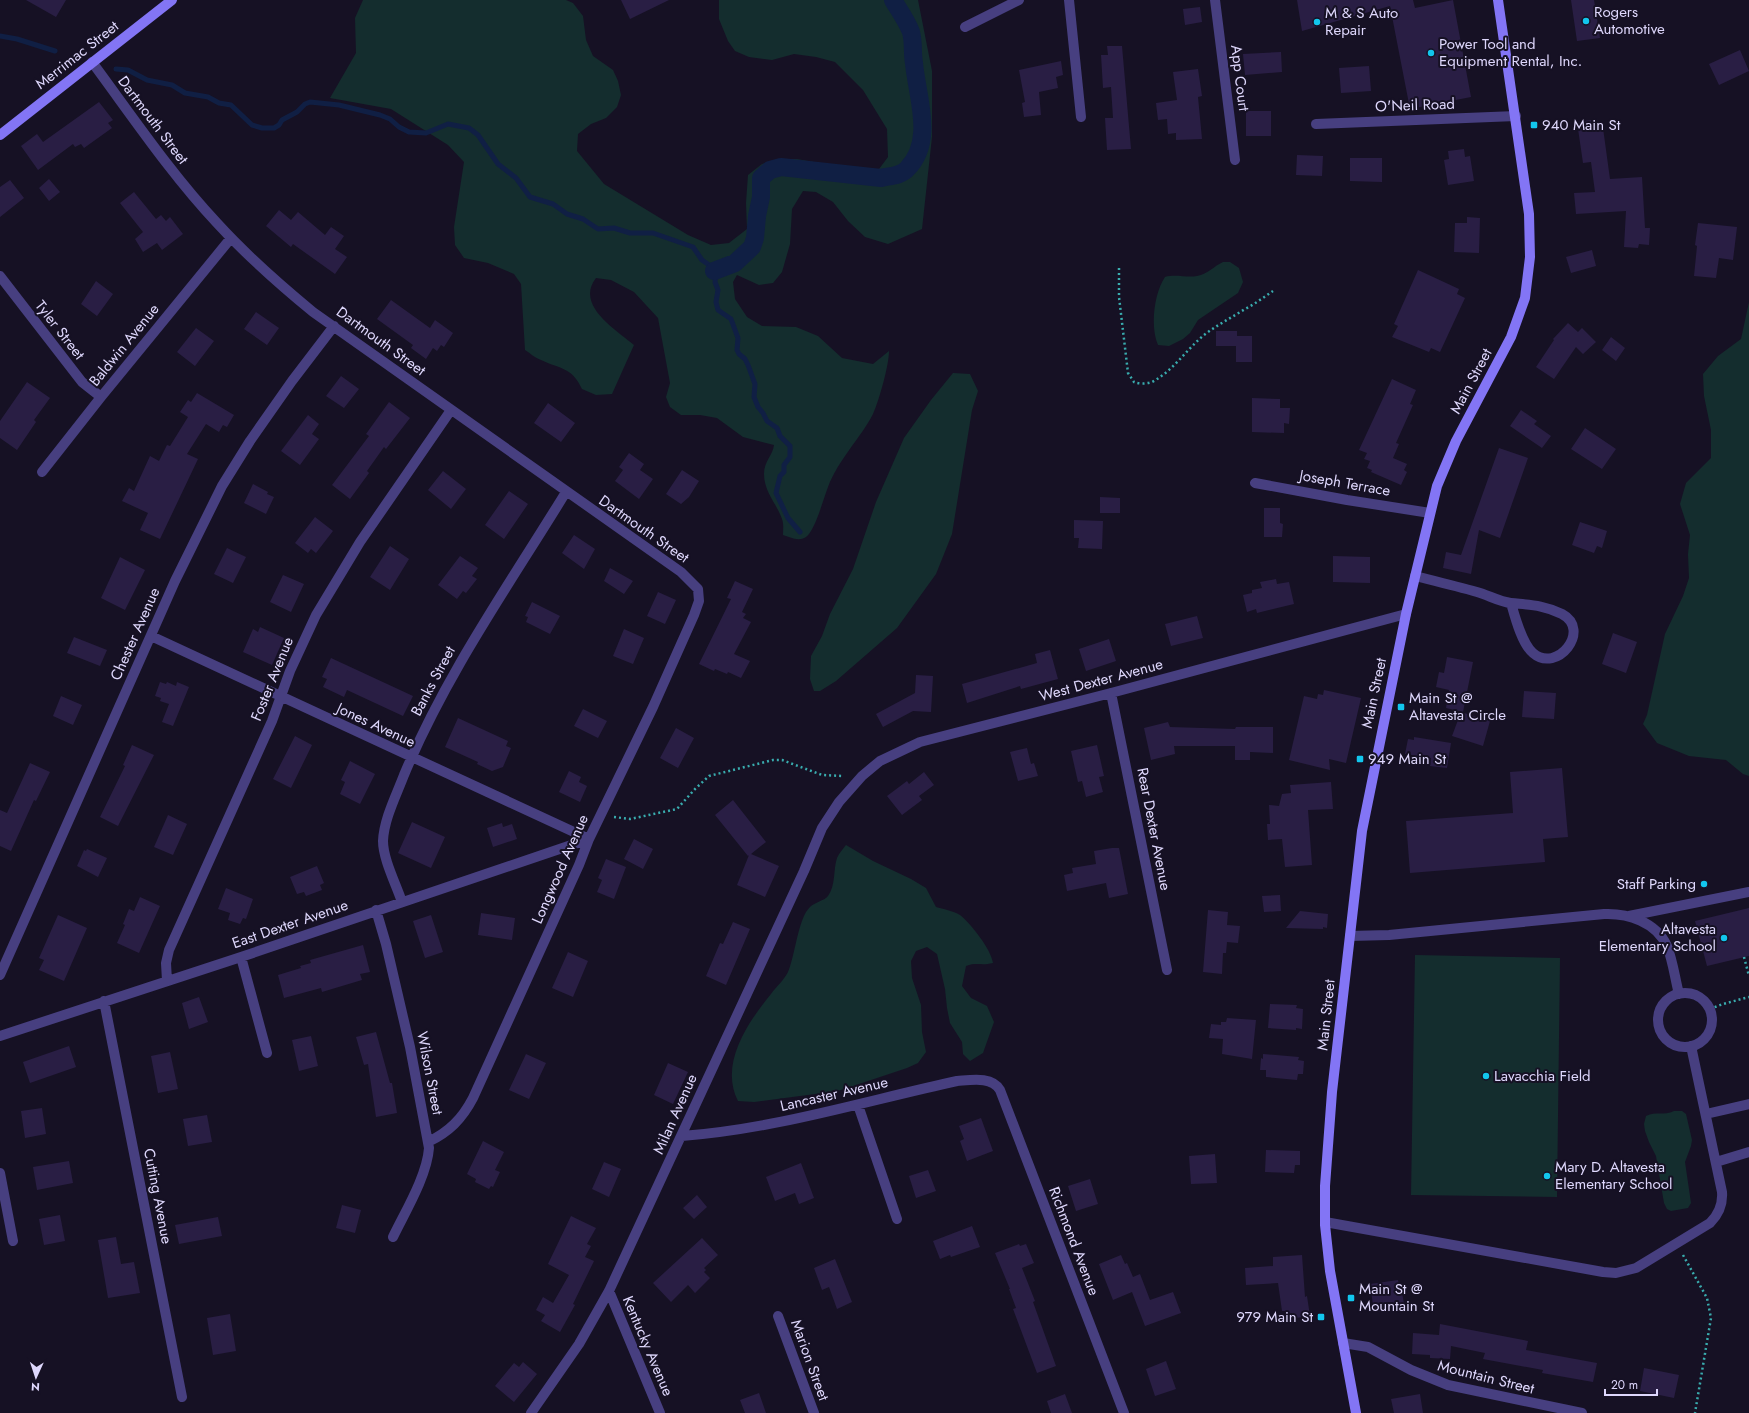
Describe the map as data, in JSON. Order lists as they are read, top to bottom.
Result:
{
  "streets": {
    "main road": ["Merrimac Street", "Main Street"],
    "street": [
      "App Court",
      "O'Neil Road",
      "Dartmouth Street",
      "Tyler Street",
      "Baldwin Avenue",
      "Joseph Terrace",
      "Chester Avenue",
      "Foster Avenue",
      "West Dexter Avenue",
      "Banks Street",
      "Jones Avenue",
      "Rear Dexter Avenue",
      "Longwood Avenue",
      "East Dexter Avenue",
      "Wilson Street",
      "Lancaster Avenue",
      "Milan Avenue",
      "Cutting Avenue",
      "Richmond Avenue",
      "Kentucky Avenue",
      "Marion Street",
      "Mountain Street"
    ]
  },
  "crossings": [
    ["Merrimac Street", "Dartmouth Street"],
    ["O'Neil Road", "Main Street"],
    ["Dartmouth Street", "Baldwin Avenue"],
    ["Dartmouth Street", "Chester Avenue"],
    ["Dartmouth Street", "Foster Avenue"],
    ["Dartmouth Street", "Banks Street"],
    ["Dartmouth Street", "Longwood Avenue"],
    ["Tyler Street", "Baldwin Avenue"],
    ["Main Street", "Joseph Terrace"],
    ["Main Street", "West Dexter Avenue"],
    ["Main Street", "Mountain Street"],
    ["Chester Avenue", "Jones Avenue"],
    ["Foster Avenue", "Jones Avenue"],
    ["Foster Avenue", "East Dexter Avenue"],
    ["West Dexter Avenue", "Rear Dexter Avenue"],
    ["West Dexter Avenue", "Milan Avenue"],
    ["Banks Street", "Jones Avenue"],
    ["Banks Street", "East Dexter Avenue"],
    ["Jones Avenue", "Longwood Avenue"],
    ["Jones Avenue", "East Dexter Avenue"],
    ["Longwood Avenue", "East Dexter Avenue"],
    ["Longwood Avenue", "Wilson Street"],
    ["East Dexter Avenue", "Wilson Street"],
    ["East Dexter Avenue", "Cutting Avenue"],
    ["Lancaster Avenue", "Milan Avenue"],
    ["Lancaster Avenue", "Richmond Avenue"],
    ["Milan Avenue", "Kentucky Avenue"]
  ],
  "places": {
    "other": [
      "Rogers Automotive",
      "M & S Auto Repair",
      "Power Tool and Equipment Rental, Inc.",
      "Staff Parking",
      "Altavesta Elementary School",
      "Lavacchia Field",
      "Mary D. Altavesta Elementary School"
    ],
    "transit": [
      "940 Main St",
      "Main St @ Altavesta Circle",
      "949 Main St",
      "Main St @ Mountain St",
      "979 Main St"
    ]
  },
  "scale_bar": "20 m",
  "north": "bottom"
}
